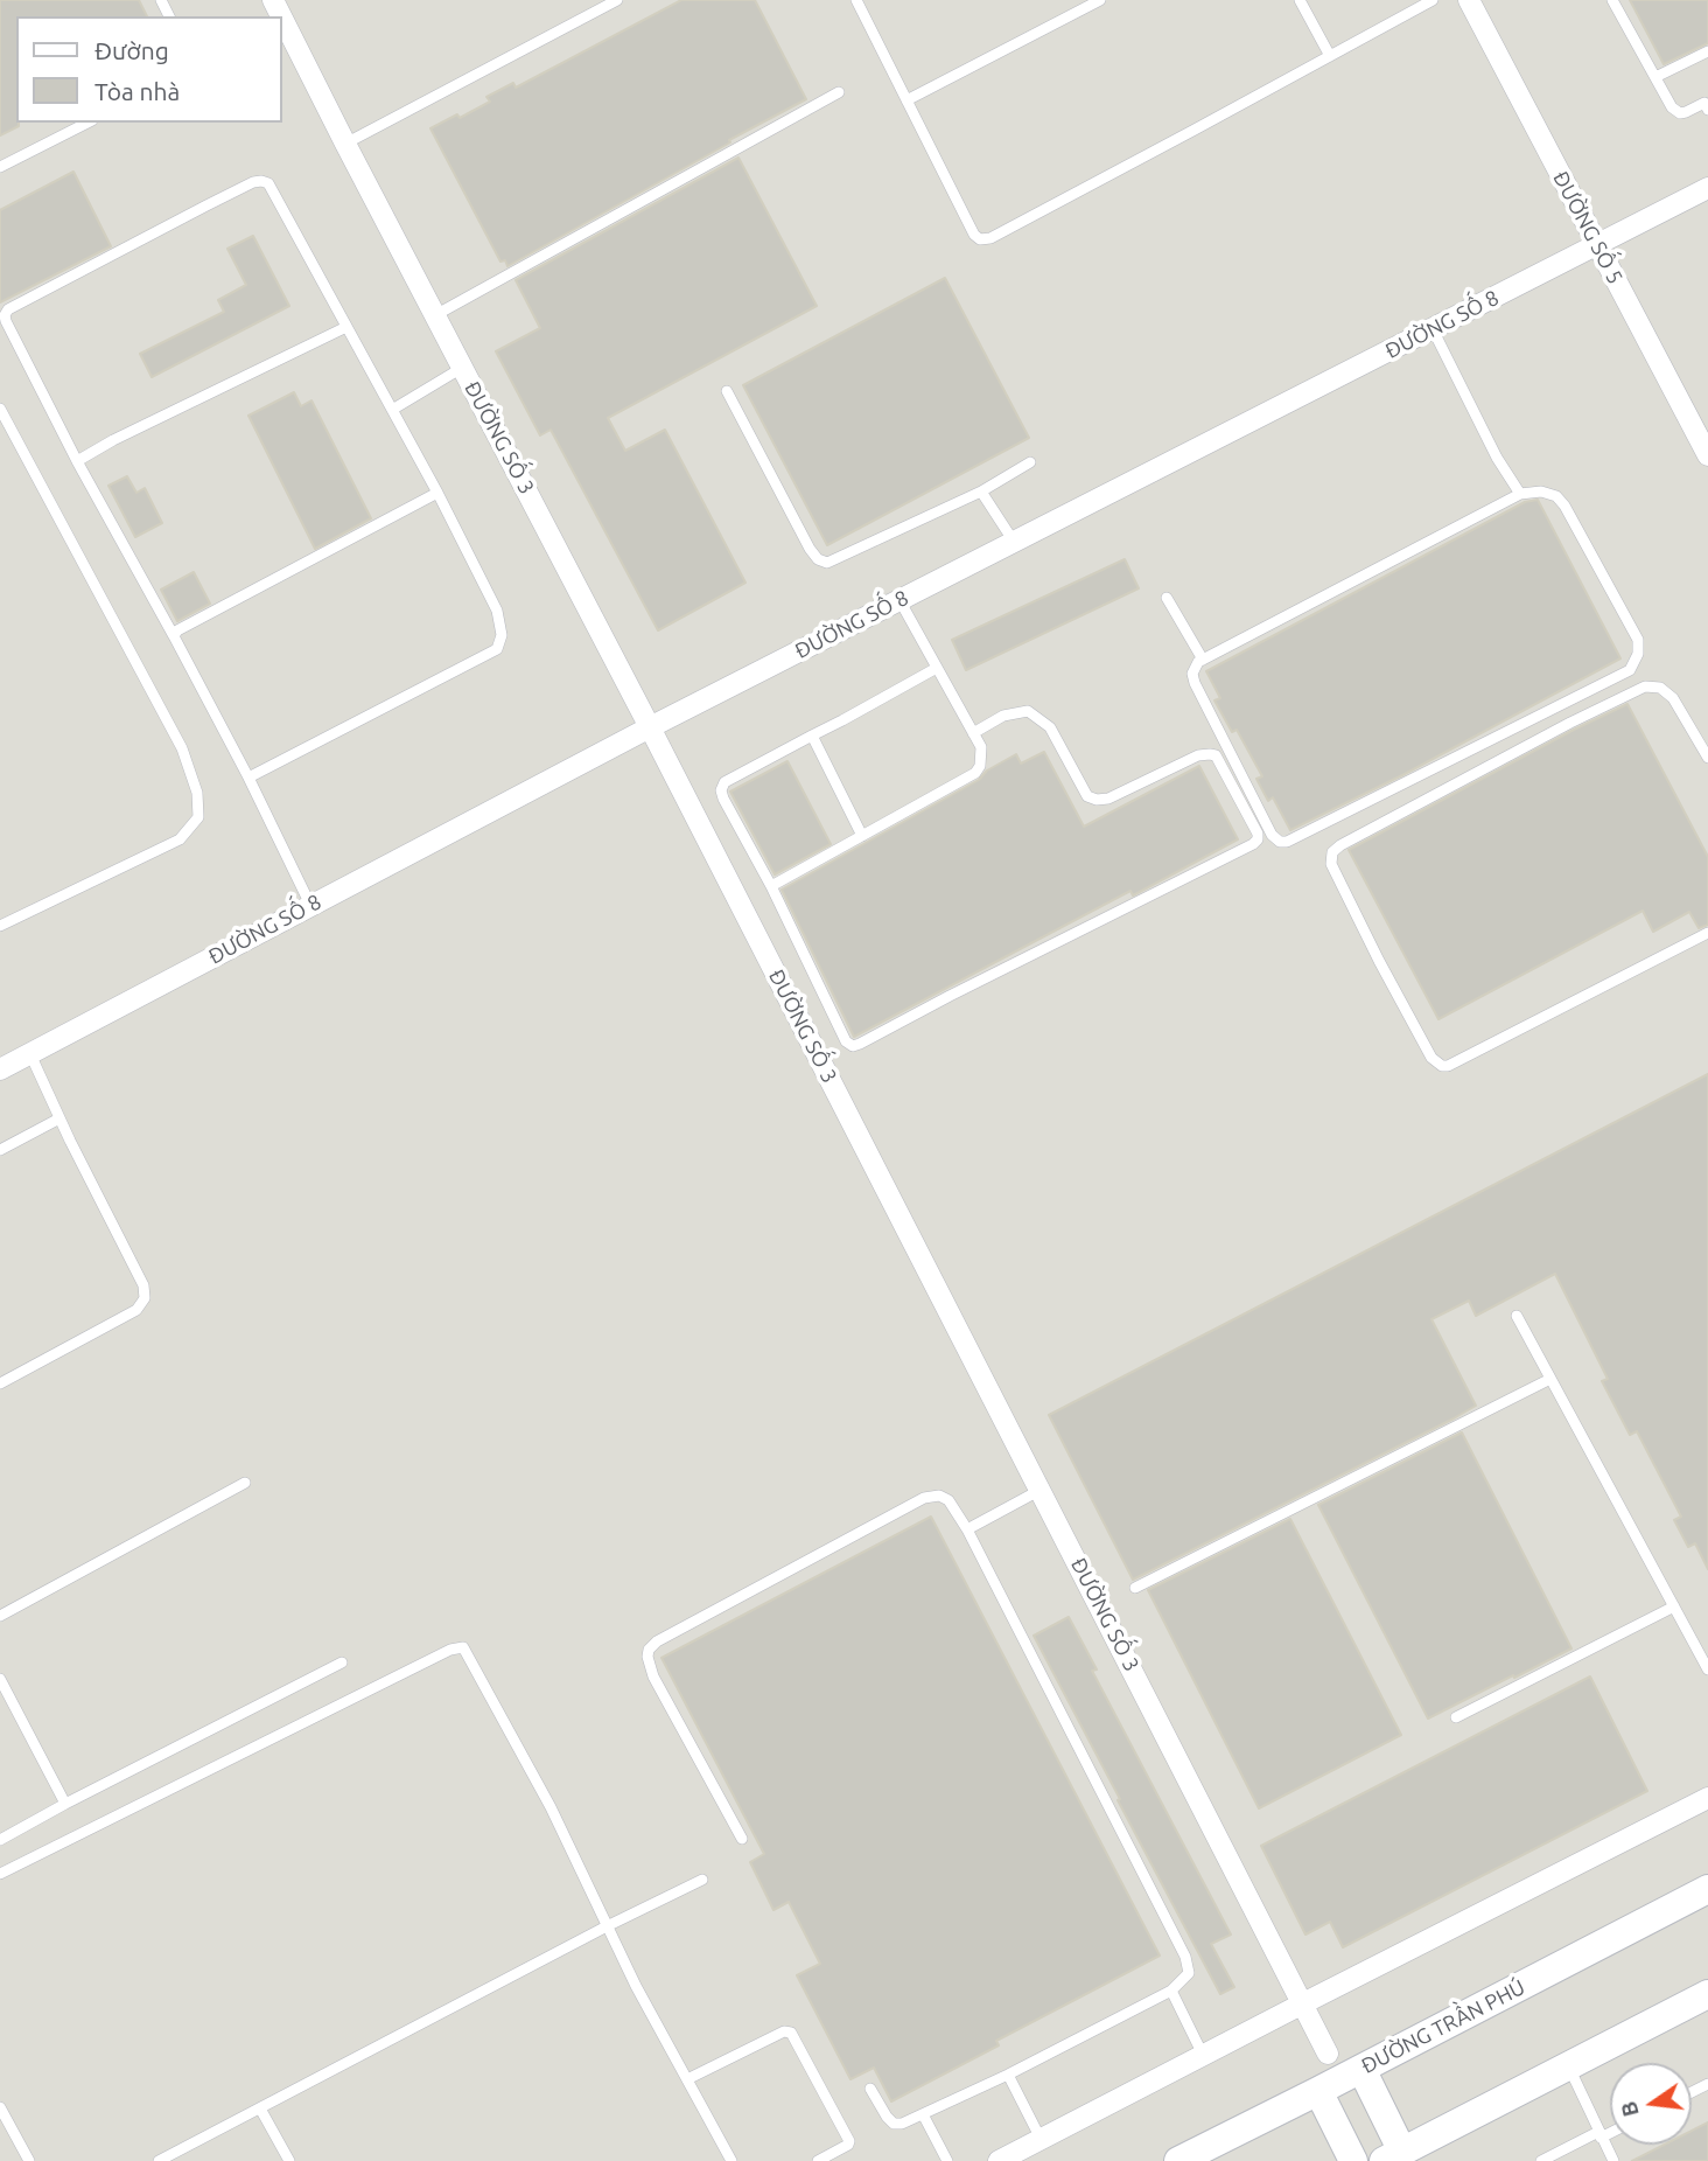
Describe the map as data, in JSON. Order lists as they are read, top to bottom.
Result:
{
  "streets": {
    "main road": ["ĐƯỜNG TRẦN PHÚ"],
    "street": ["ĐƯỜNG SỐ 5", "ĐƯỜNG SỐ 8", "ĐƯỜNG SỐ 3"]
  },
  "crossings": [
    ["ĐƯỜNG SỐ 5", "ĐƯỜNG SỐ 8"],
    ["ĐƯỜNG SỐ 8", "ĐƯỜNG SỐ 3"]
  ],
  "legend": ["Đường", "Tòa nhà"],
  "north": "left"
}
